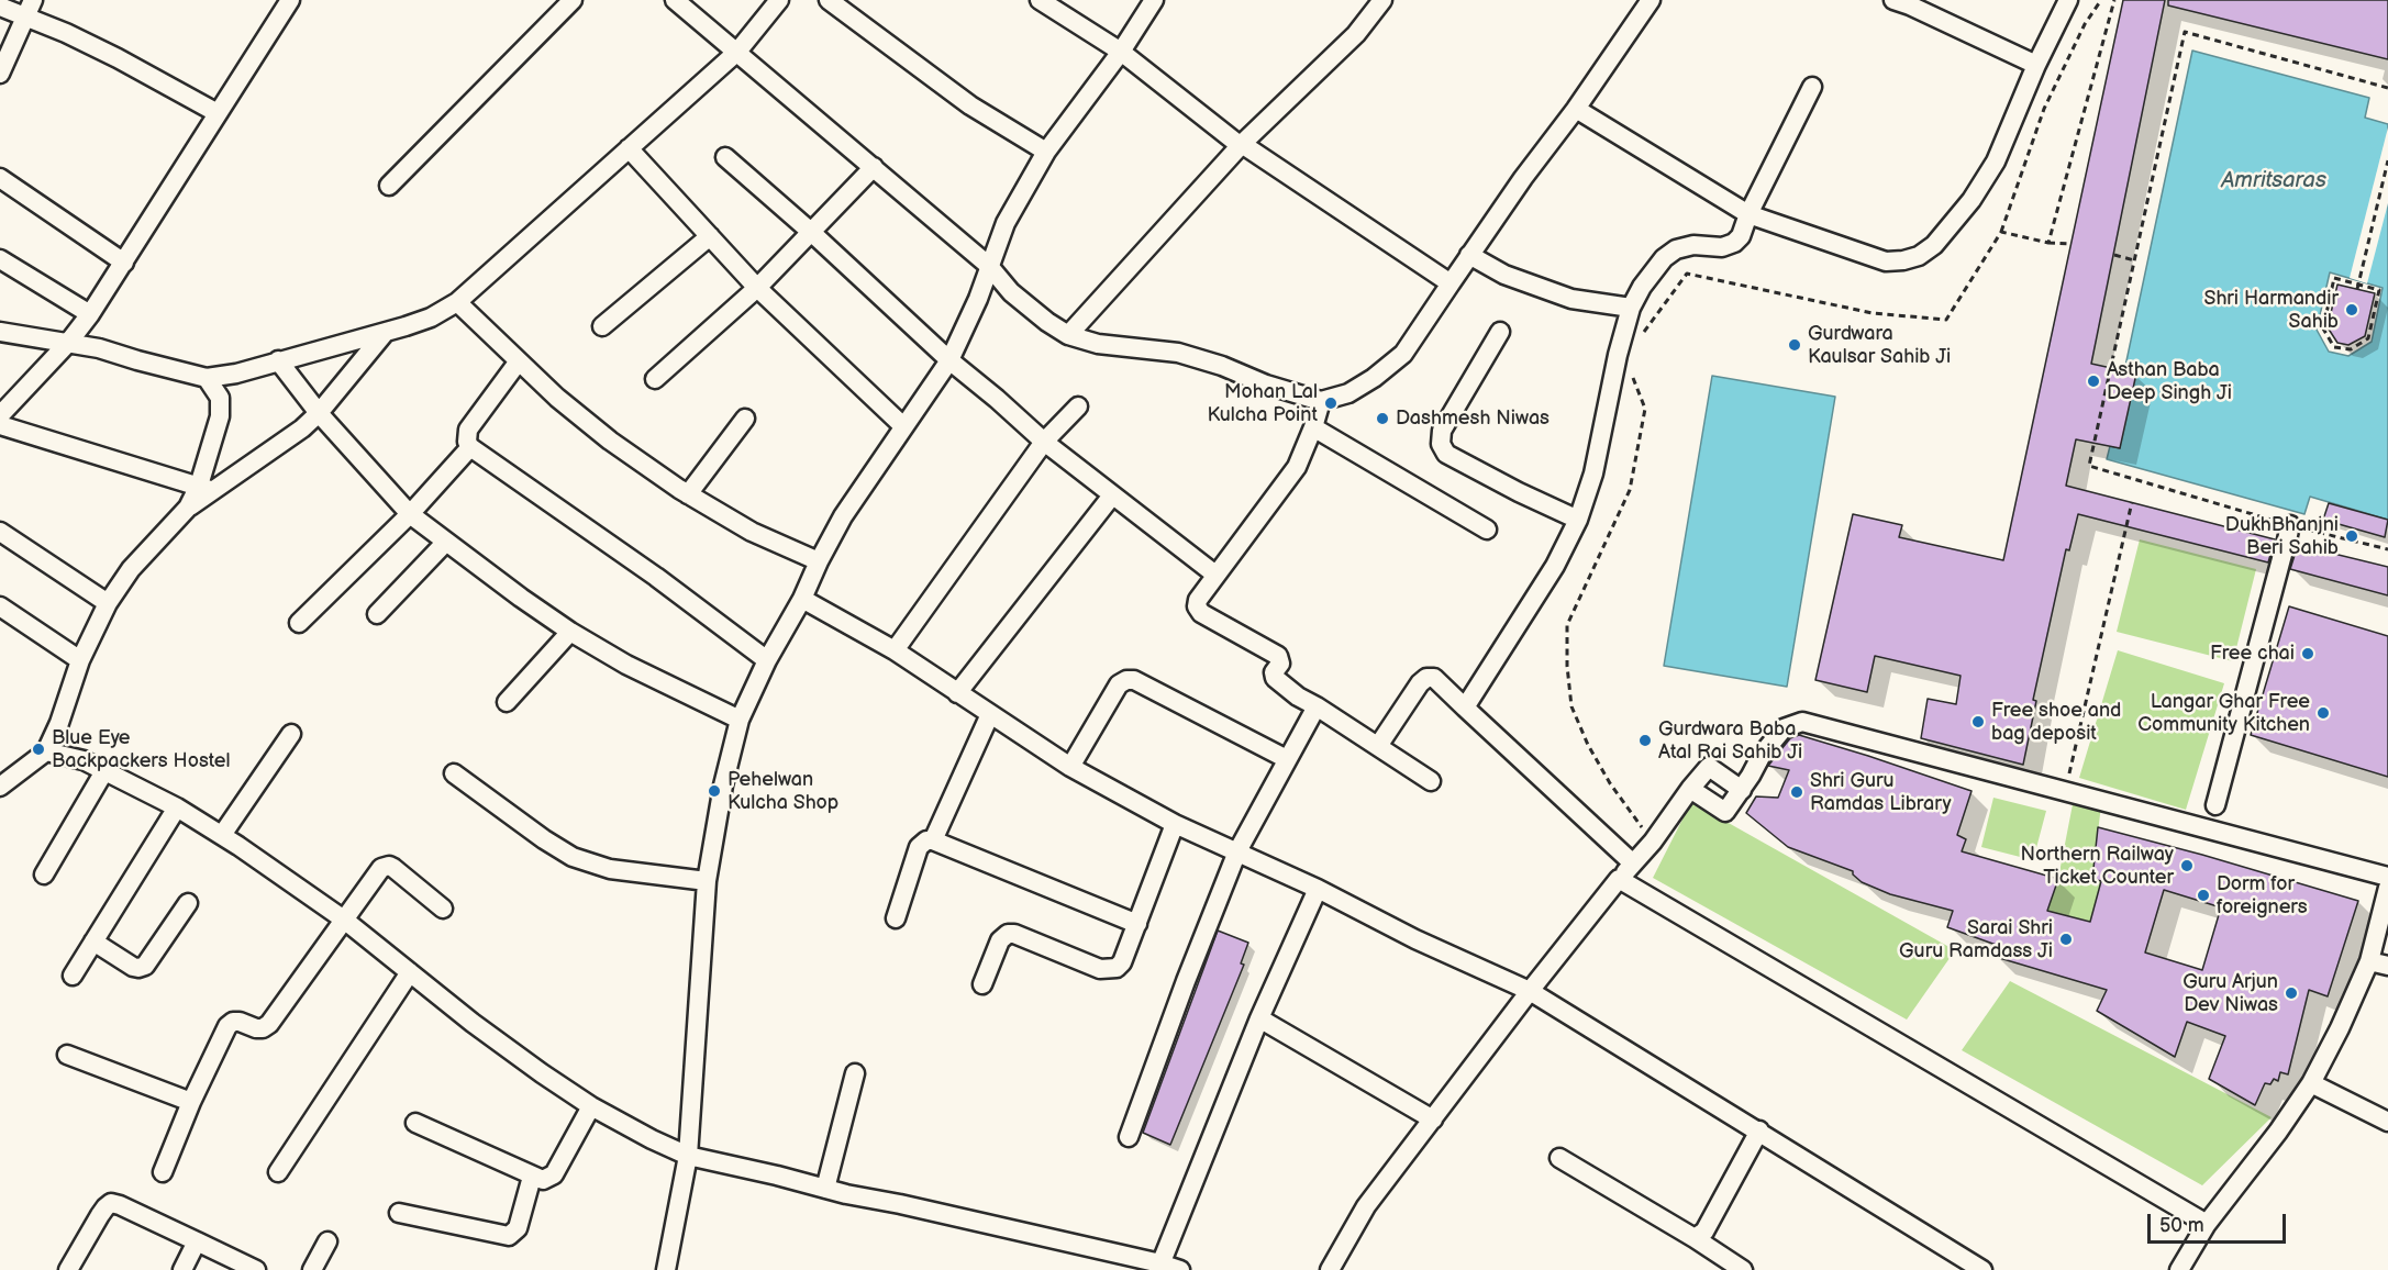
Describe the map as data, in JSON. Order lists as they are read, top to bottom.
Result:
{
  "water": ["Amritsaras"],
  "places": [
    "Shri Harmandir Sahib",
    "Gurdwara Kaulsar Sahib Ji",
    "Asthan Baba Deep Singh Ji",
    "Mohan Lal Kulcha Point",
    "Dashmesh Niwas",
    "DukhBhanjni Beri Sahib",
    "Free chai",
    "Langar Ghar Free Community Kitchen",
    "Free shoe and bag deposit",
    "Gurdwara Baba Atal Rai Sahib Ji",
    "Blue Eye Backpackers Hostel",
    "Pehelwan Kulcha Shop",
    "Shri Guru Ramdas Library",
    "Northern Railway Ticket Counter",
    "Dorm for foreigners",
    "Sarai Shri Guru Ramdass Ji",
    "Guru Arjun Dev Niwas"
  ],
  "scale_bar": "50 m"
}
